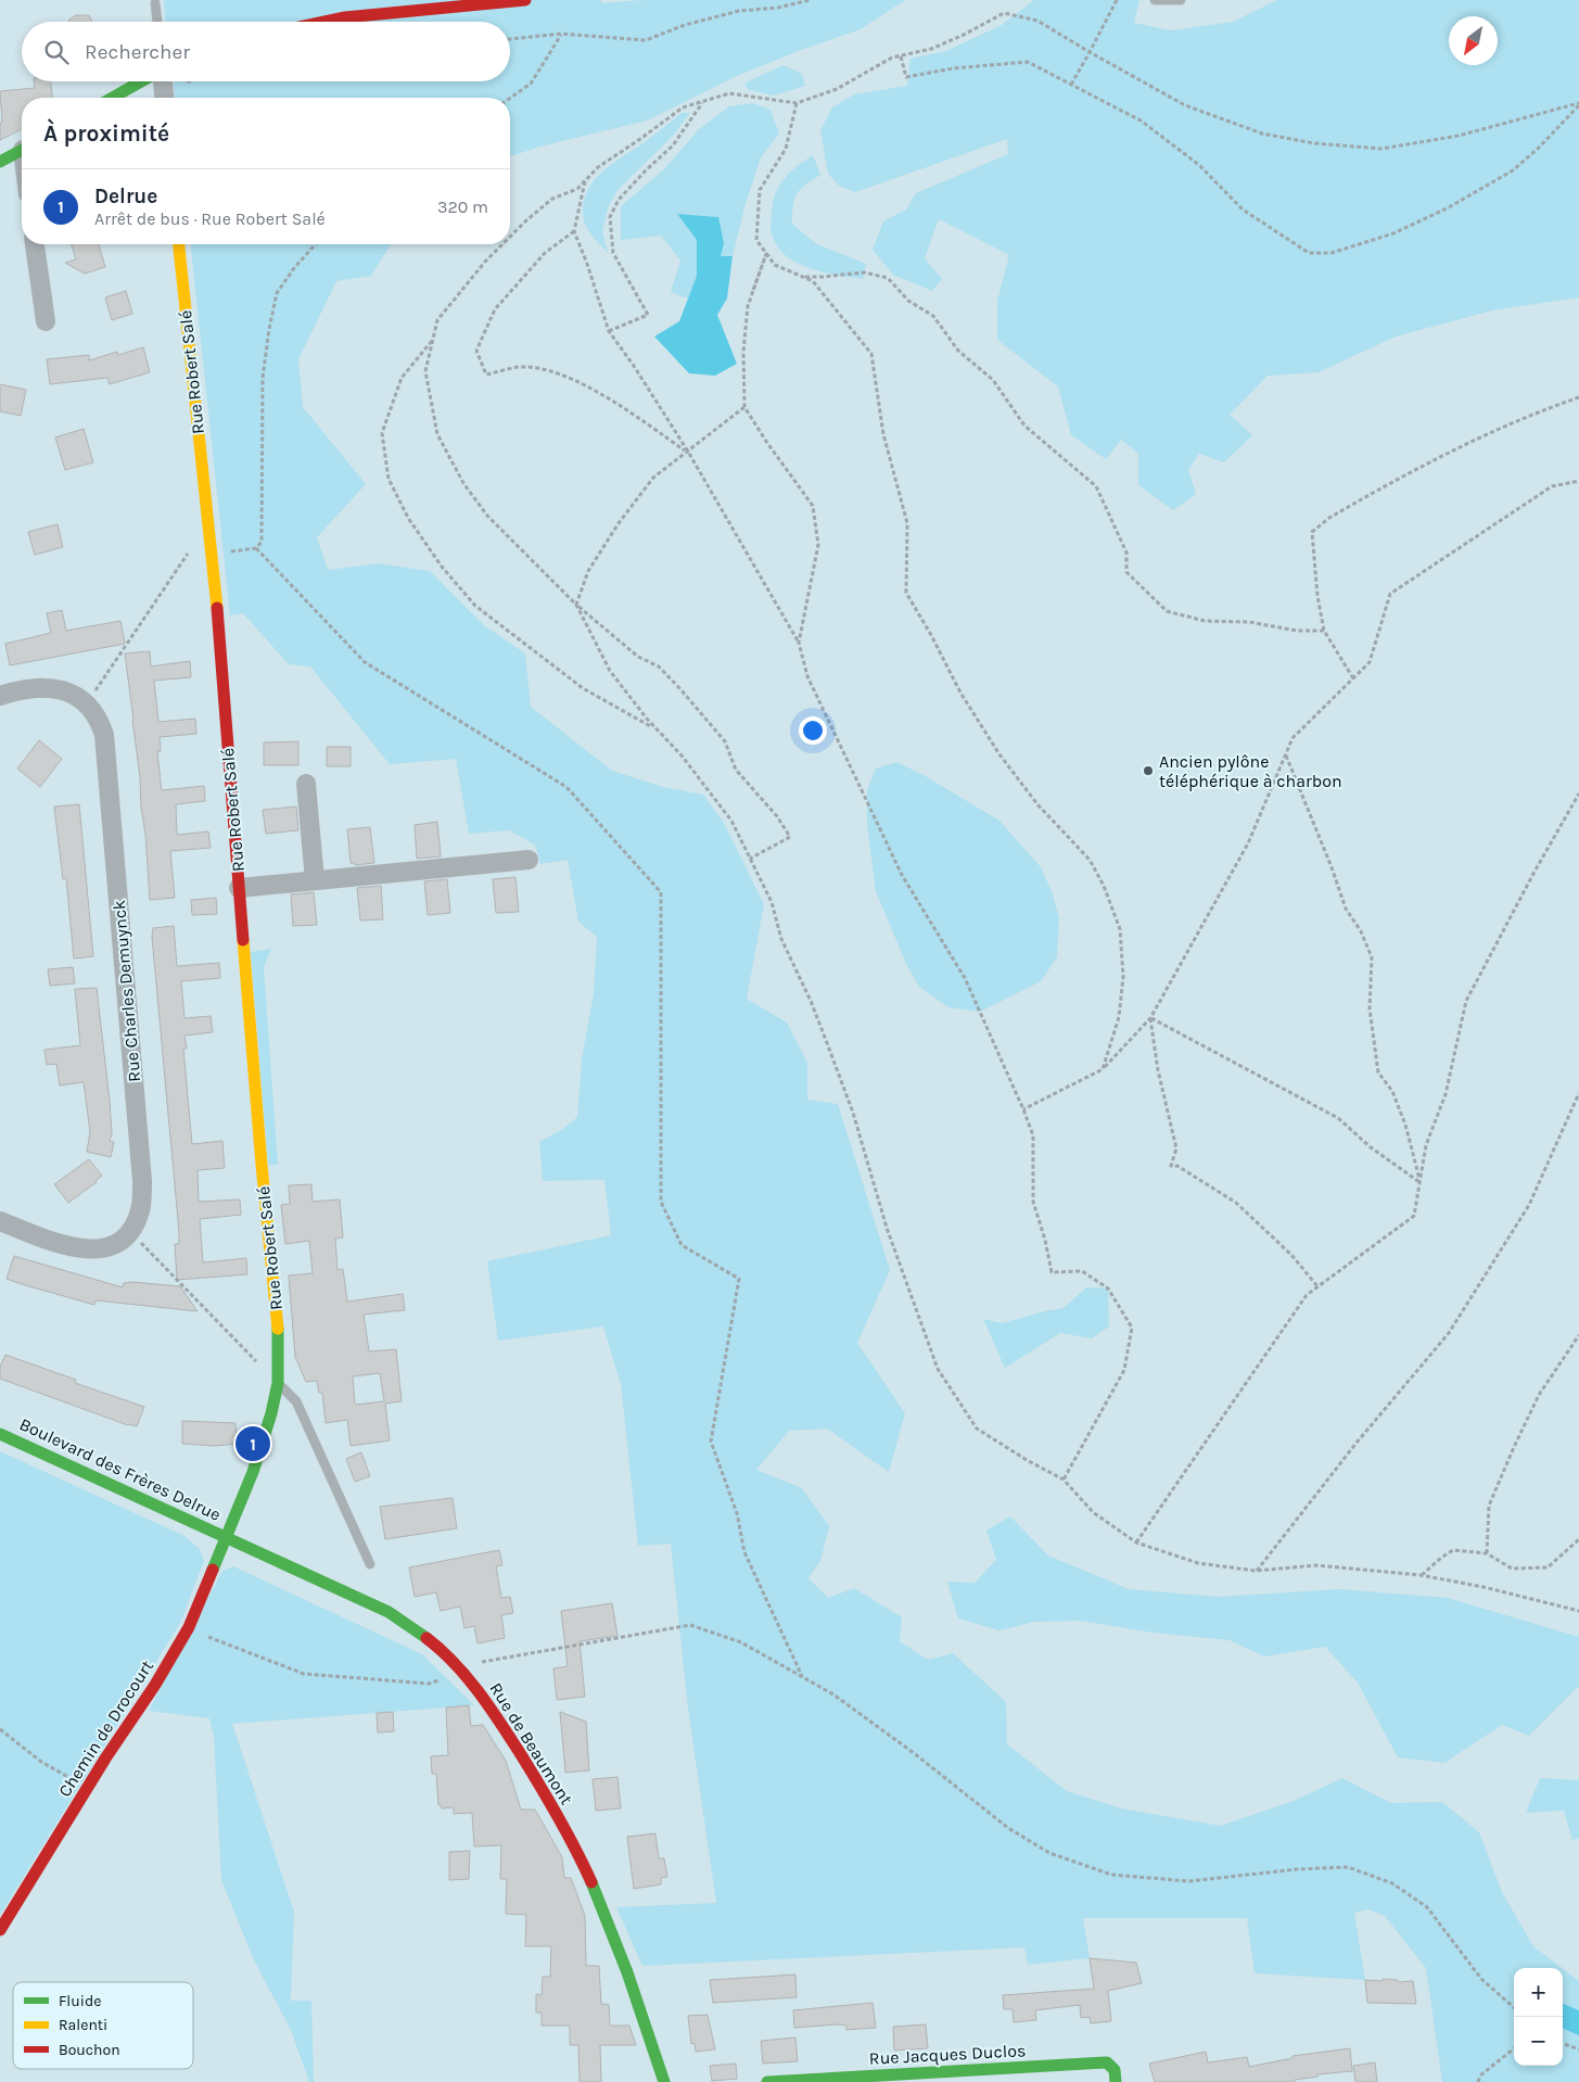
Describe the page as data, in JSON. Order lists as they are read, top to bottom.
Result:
{
  "streets": {
    "street": [
      "Rue Robert Salé",
      "Rue Charles Demuynck",
      "Boulevard des Frères Delrue",
      "Chemin de Drocourt",
      "Rue de Beaumont",
      "Rue Jacques Duclos"
    ]
  },
  "crossings": [
    ["Rue Robert Salé", "Boulevard des Frères Delrue"],
    ["Rue Robert Salé", "Chemin de Drocourt"],
    ["Rue Robert Salé", "Rue de Beaumont"],
    ["Boulevard des Frères Delrue", "Chemin de Drocourt"],
    ["Boulevard des Frères Delrue", "Rue de Beaumont"],
    ["Chemin de Drocourt", "Rue de Beaumont"]
  ],
  "places": ["Ancien pylône téléphérique à charbon"],
  "legend": ["Fluide", "Ralenti", "Bouchon"],
  "north": "bottom left",
  "page": {
    "search": "Rechercher",
    "heading": "À proximité",
    "list": [
      {
        "mark": "1",
        "name": "Delrue",
        "note": "Arrêt de bus · Rue Robert Salé",
        "value": "320 m"
      }
    ],
    "pins": "1",
    "map_buttons": ["+", "−"]
  }
}
